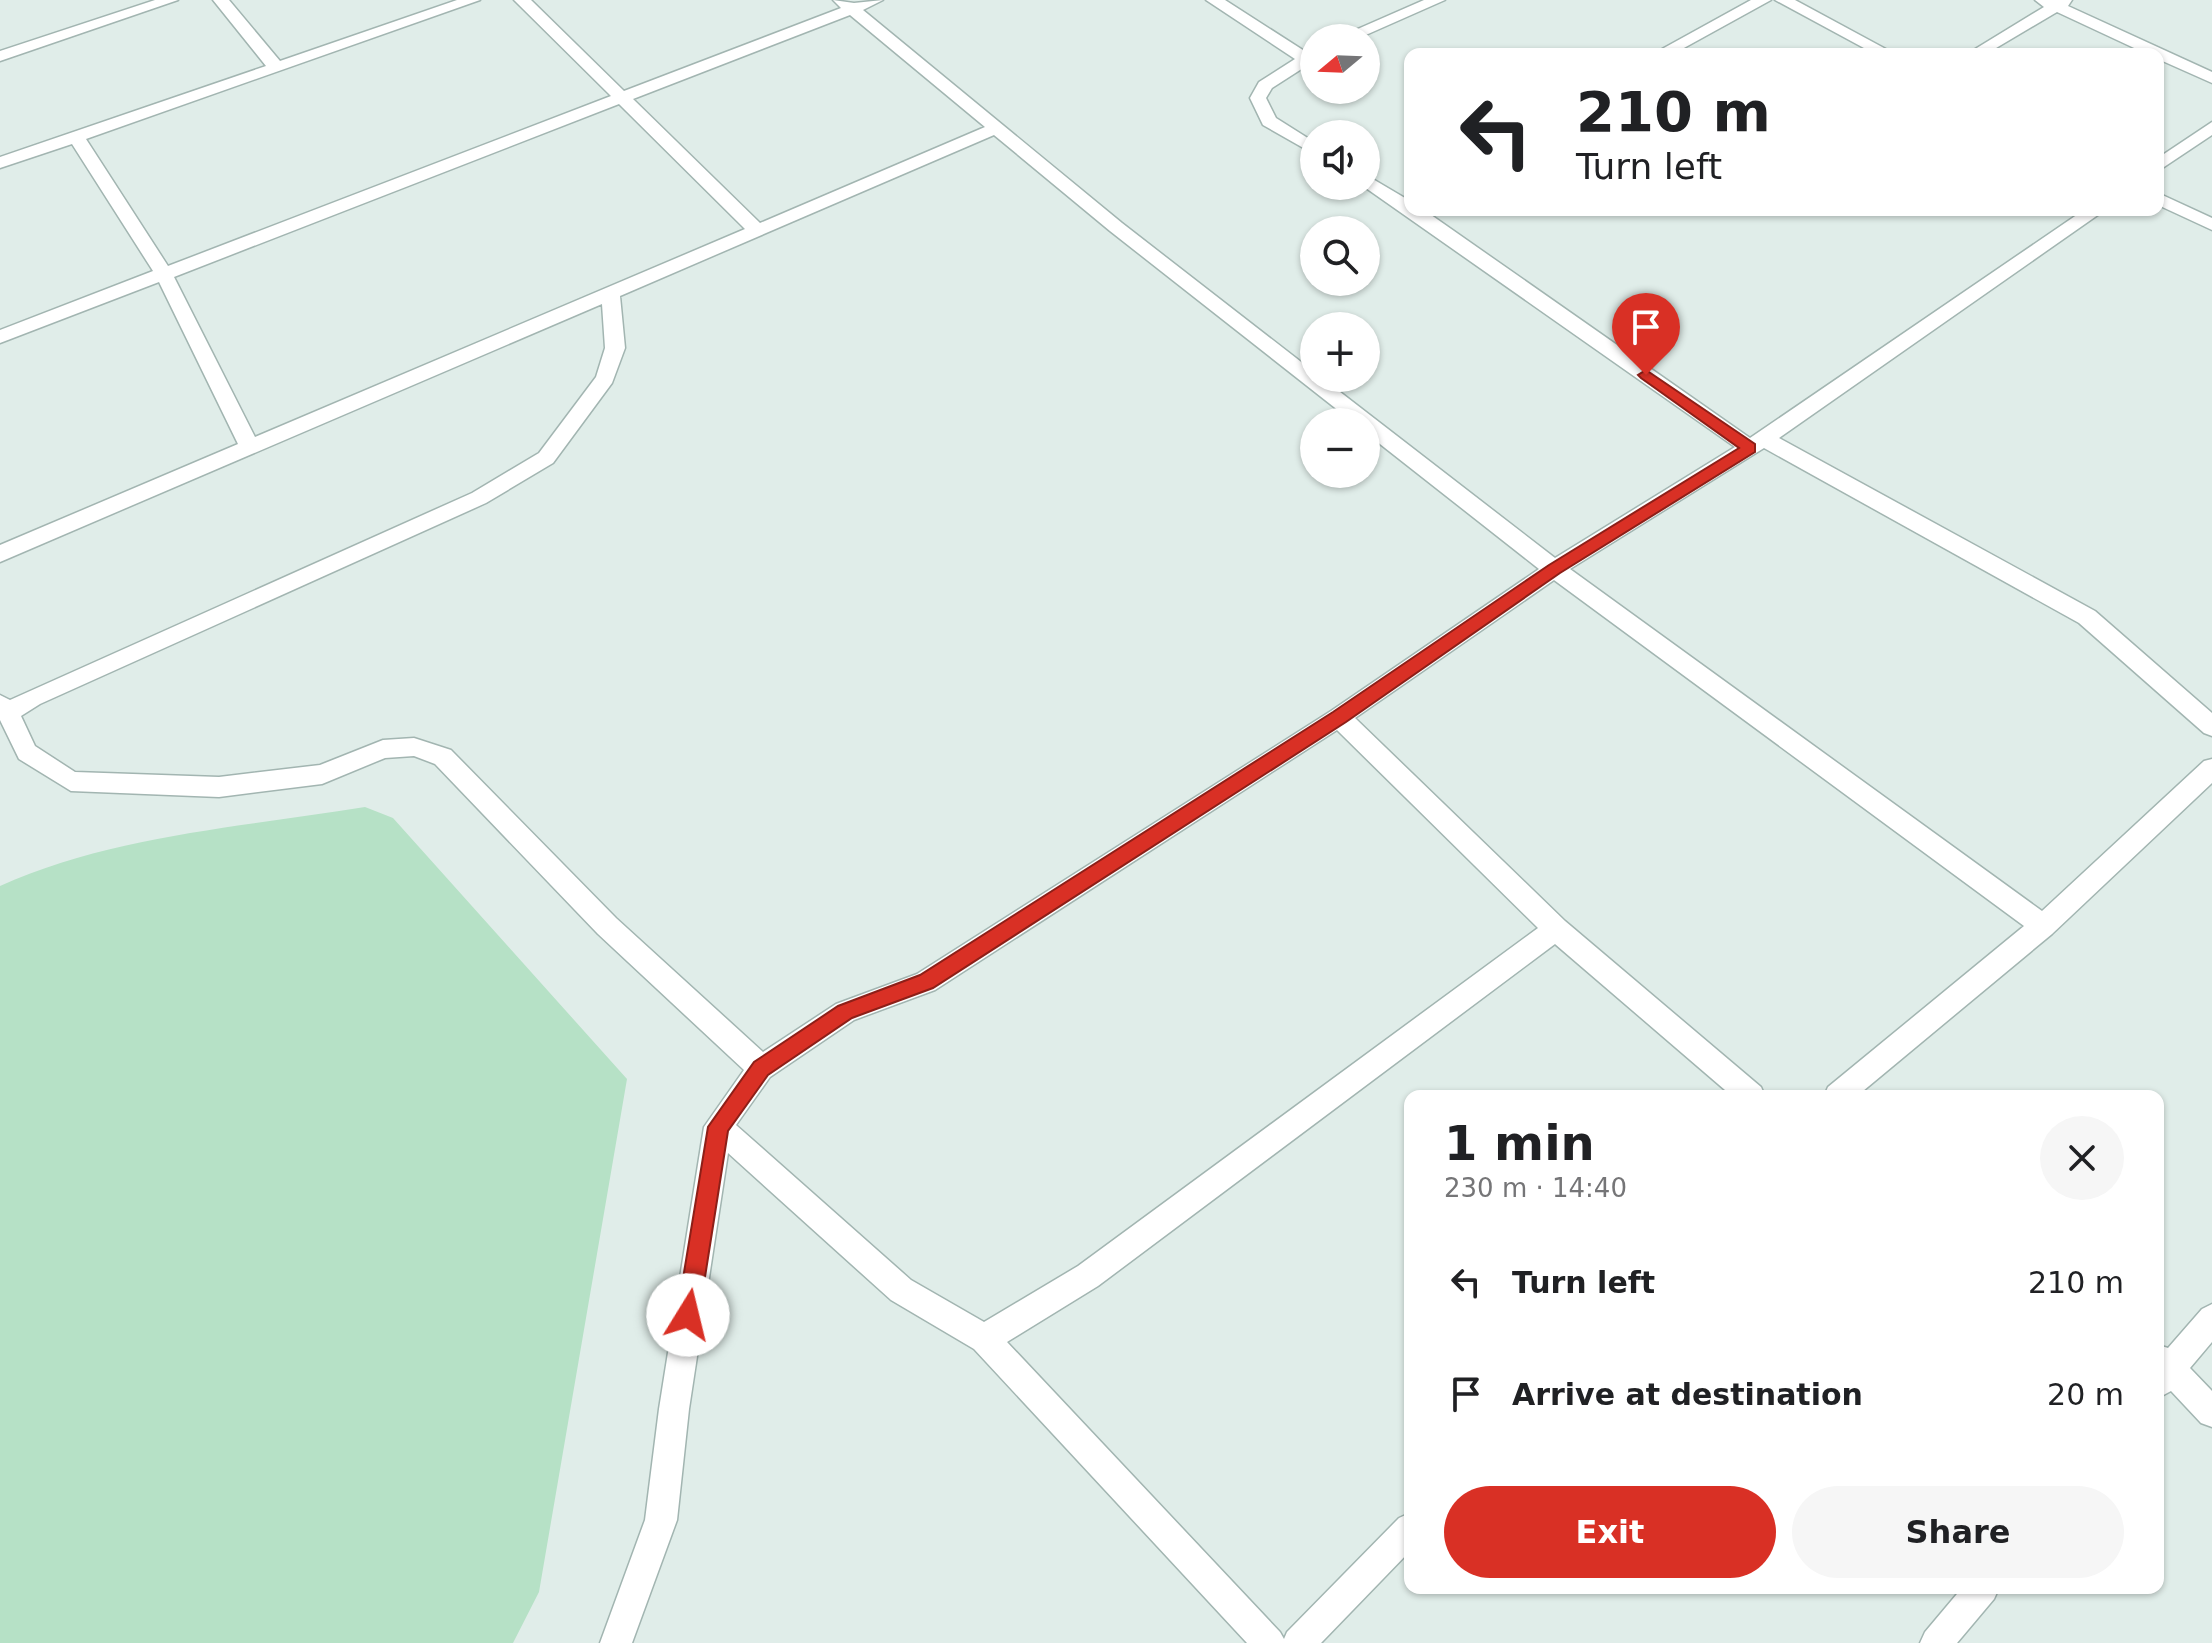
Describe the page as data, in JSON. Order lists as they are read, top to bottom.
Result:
{
  "north": "left",
  "page": {
    "map_buttons": ["+", "−"],
    "turn": ["210 m", "Turn left"],
    "heading": ["1 min", "230 m · 14:40"],
    "list": [
      {
        "name": "Turn left",
        "value": "210 m"
      },
      {
        "name": "Arrive at destination",
        "value": "20 m"
      }
    ],
    "buttons": ["Exit", "Share"]
  }
}
